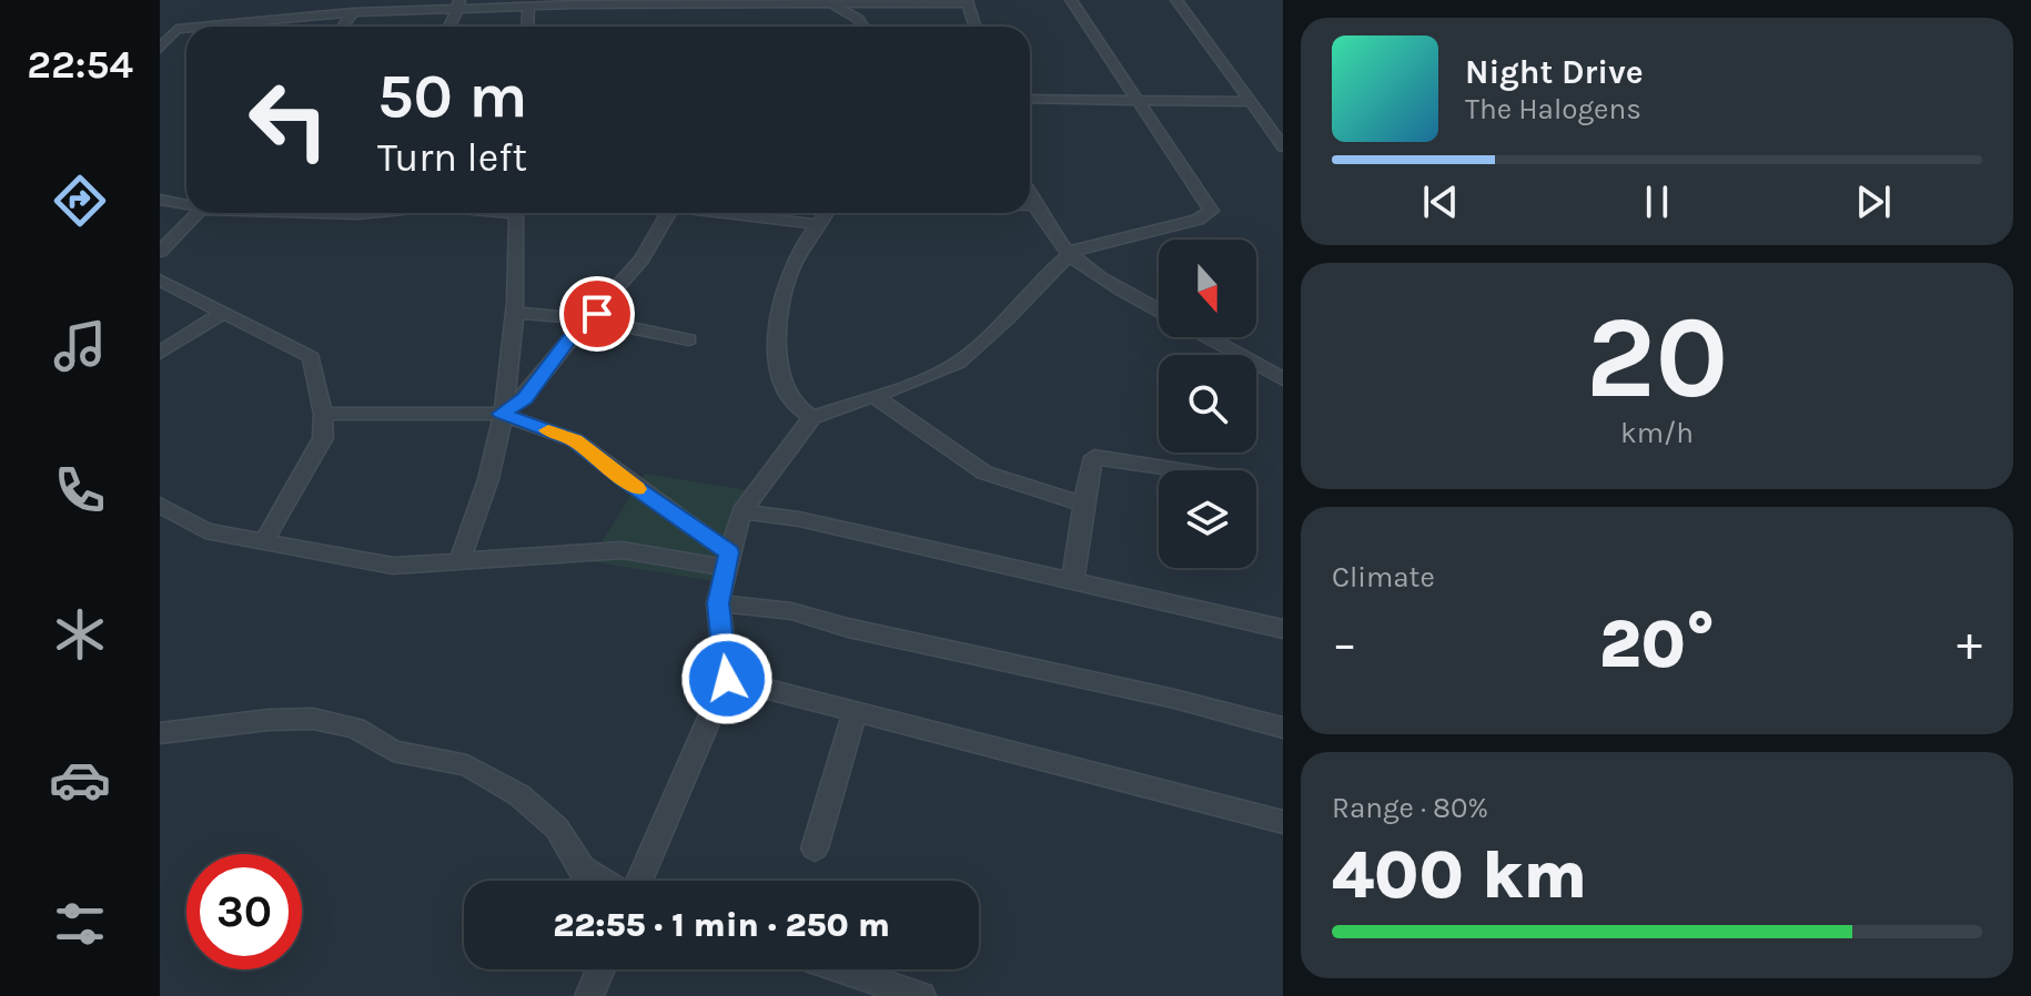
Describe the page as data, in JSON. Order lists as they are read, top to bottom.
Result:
{
  "north": "bottom",
  "page": {
    "tabs": "22:54",
    "turn": ["50 m", "Turn left"],
    "song": ["Night Drive", "The Halogens"],
    "tile": [
      ["20", "km/h"],
      "Climate",
      ["Range · 80%", "400 km"]
    ],
    "heat": ["−", "20°", "+"],
    "limit": "30",
    "trip": "22:55 · 1 min · 250 m"
  }
}
